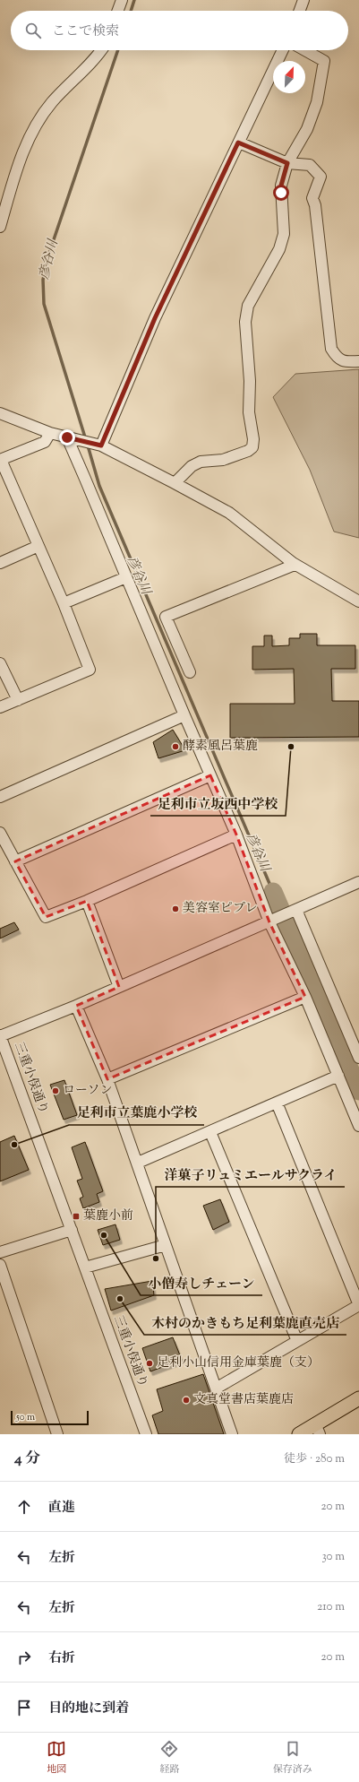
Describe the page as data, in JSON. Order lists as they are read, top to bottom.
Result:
{
  "streets": {
    "street": ["三重小俣通り"]
  },
  "water": ["彦谷川"],
  "places": {
    "other": [
      "酵素風呂葉鹿",
      "足利市立坂西中学校",
      "美容室ピプレ",
      "ローソン",
      "足利市立葉鹿小学校",
      "小僧寿しチェーン",
      "洋菓子リュミエールサクライ",
      "木村のかきもち足利葉鹿直売店",
      "足利小山信用金庫葉鹿（支）",
      "文真堂書店葉鹿店"
    ],
    "transit": ["葉鹿小前"]
  },
  "scale_bar": "50 m",
  "north": "top right",
  "page": {
    "search": "ここで検索",
    "scale": "50 m",
    "heading": ["4 分", "徒歩 · 280 m"],
    "list": [
      ["直進", "20 m"],
      ["左折", "30 m"],
      ["左折", "210 m"],
      ["右折", "20 m"],
      "目的地に到着"
    ],
    "nav": ["地図", "経路", "保存済み"]
  }
}
